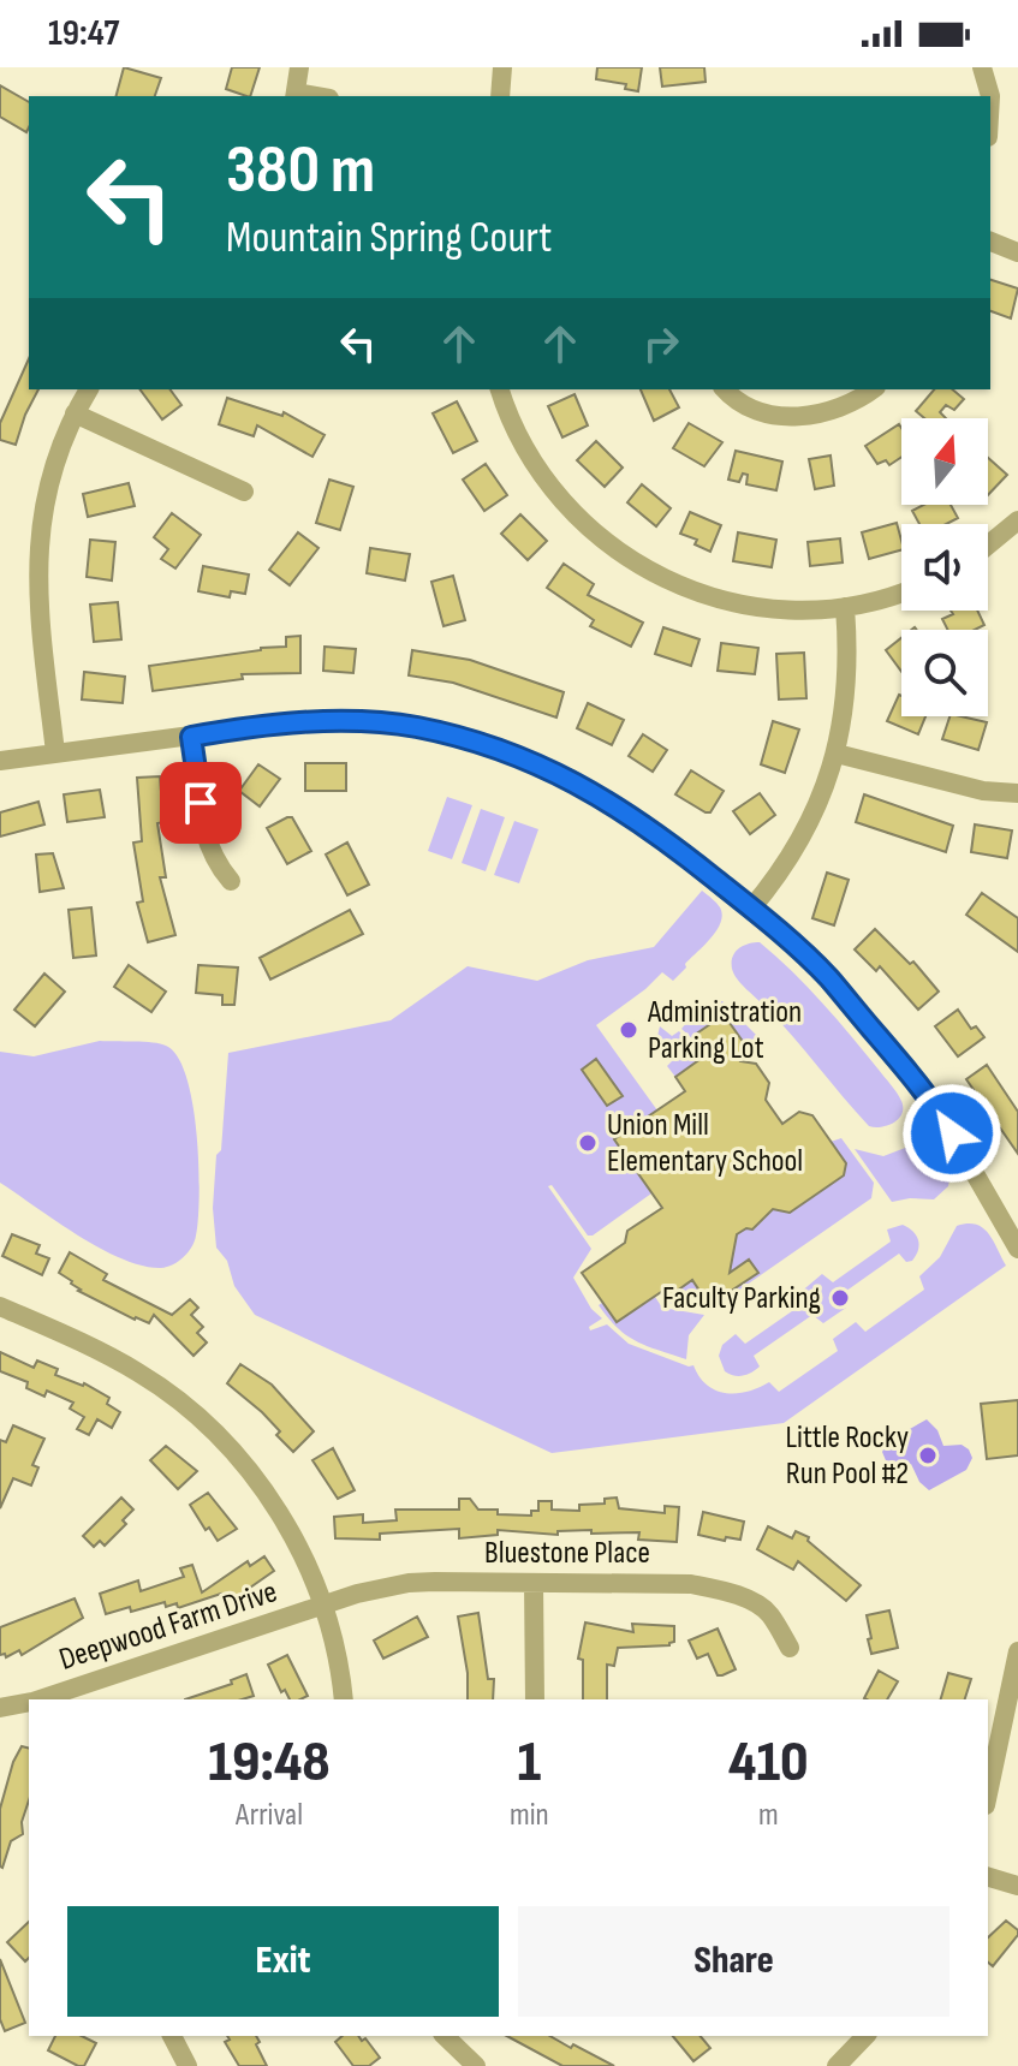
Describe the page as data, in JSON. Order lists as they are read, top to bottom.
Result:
{
  "streets": {
    "street": ["Bluestone Place", "Deepwood Farm Drive"]
  },
  "crossings": [
    ["Bluestone Place", "Deepwood Farm Drive"]
  ],
  "places": [
    "Administration Parking Lot",
    "Union Mill Elementary School",
    "Faculty Parking",
    "Little Rocky Run Pool #2"
  ],
  "north": "top",
  "page": {
    "status": "19:47",
    "turn": ["380 m", "Mountain Spring Court"],
    "eta": [
      "19:48",
      "Arrival",
      "1",
      "min",
      "410",
      "m"
    ],
    "buttons": ["Exit", "Share"]
  }
}
